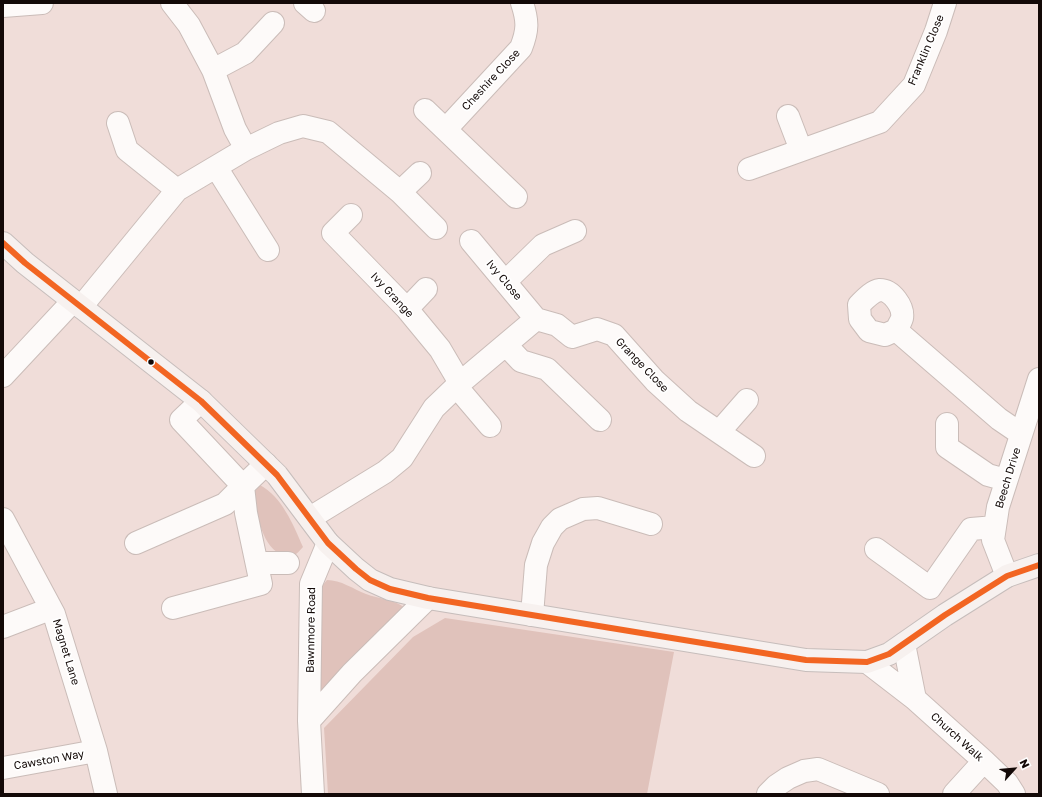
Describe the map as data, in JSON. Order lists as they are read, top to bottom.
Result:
{
  "streets": {
    "street": [
      "Franklin Close",
      "Cheshire Close",
      "Ivy Close",
      "Ivy Grange",
      "Grange Close",
      "Beech Drive",
      "Bawnmore Road",
      "Magnet Lane",
      "Church Walk",
      "Cawston Way"
    ]
  },
  "crossings": [
    ["Ivy Close", "Grange Close"],
    ["Magnet Lane", "Cawston Way"]
  ],
  "north": "top right"
}
